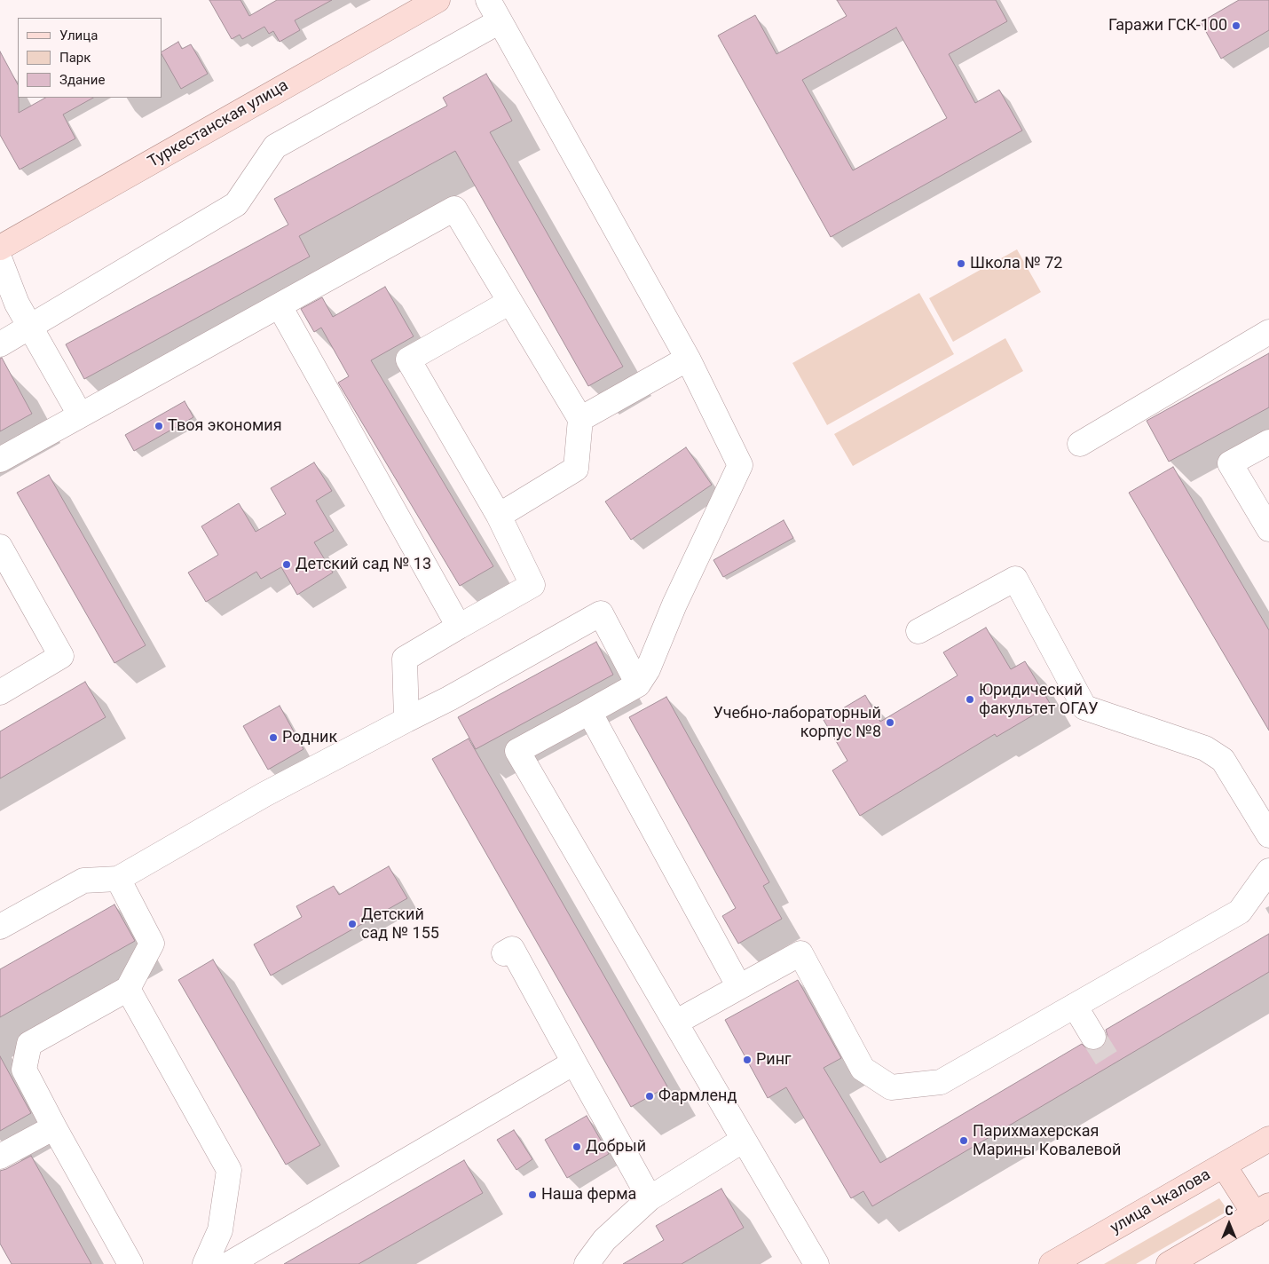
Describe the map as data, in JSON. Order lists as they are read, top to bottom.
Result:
{
  "streets": {
    "main road": ["Туркестанская улица", "улица Чкалова"]
  },
  "places": [
    "Гаражи ГСК-100",
    "Школа № 72",
    "Твоя экономия",
    "Детский сад № 13",
    "Юридический факультет ОГАУ",
    "Учебно-лабораторный корпус №8",
    "Родник",
    "Детский сад № 155",
    "Ринг",
    "Фармленд",
    "Парихмахерская Марины Ковалевой",
    "Добрый",
    "Наша ферма"
  ],
  "legend": ["Улица", "Парк", "Здание"],
  "north": "top"
}
